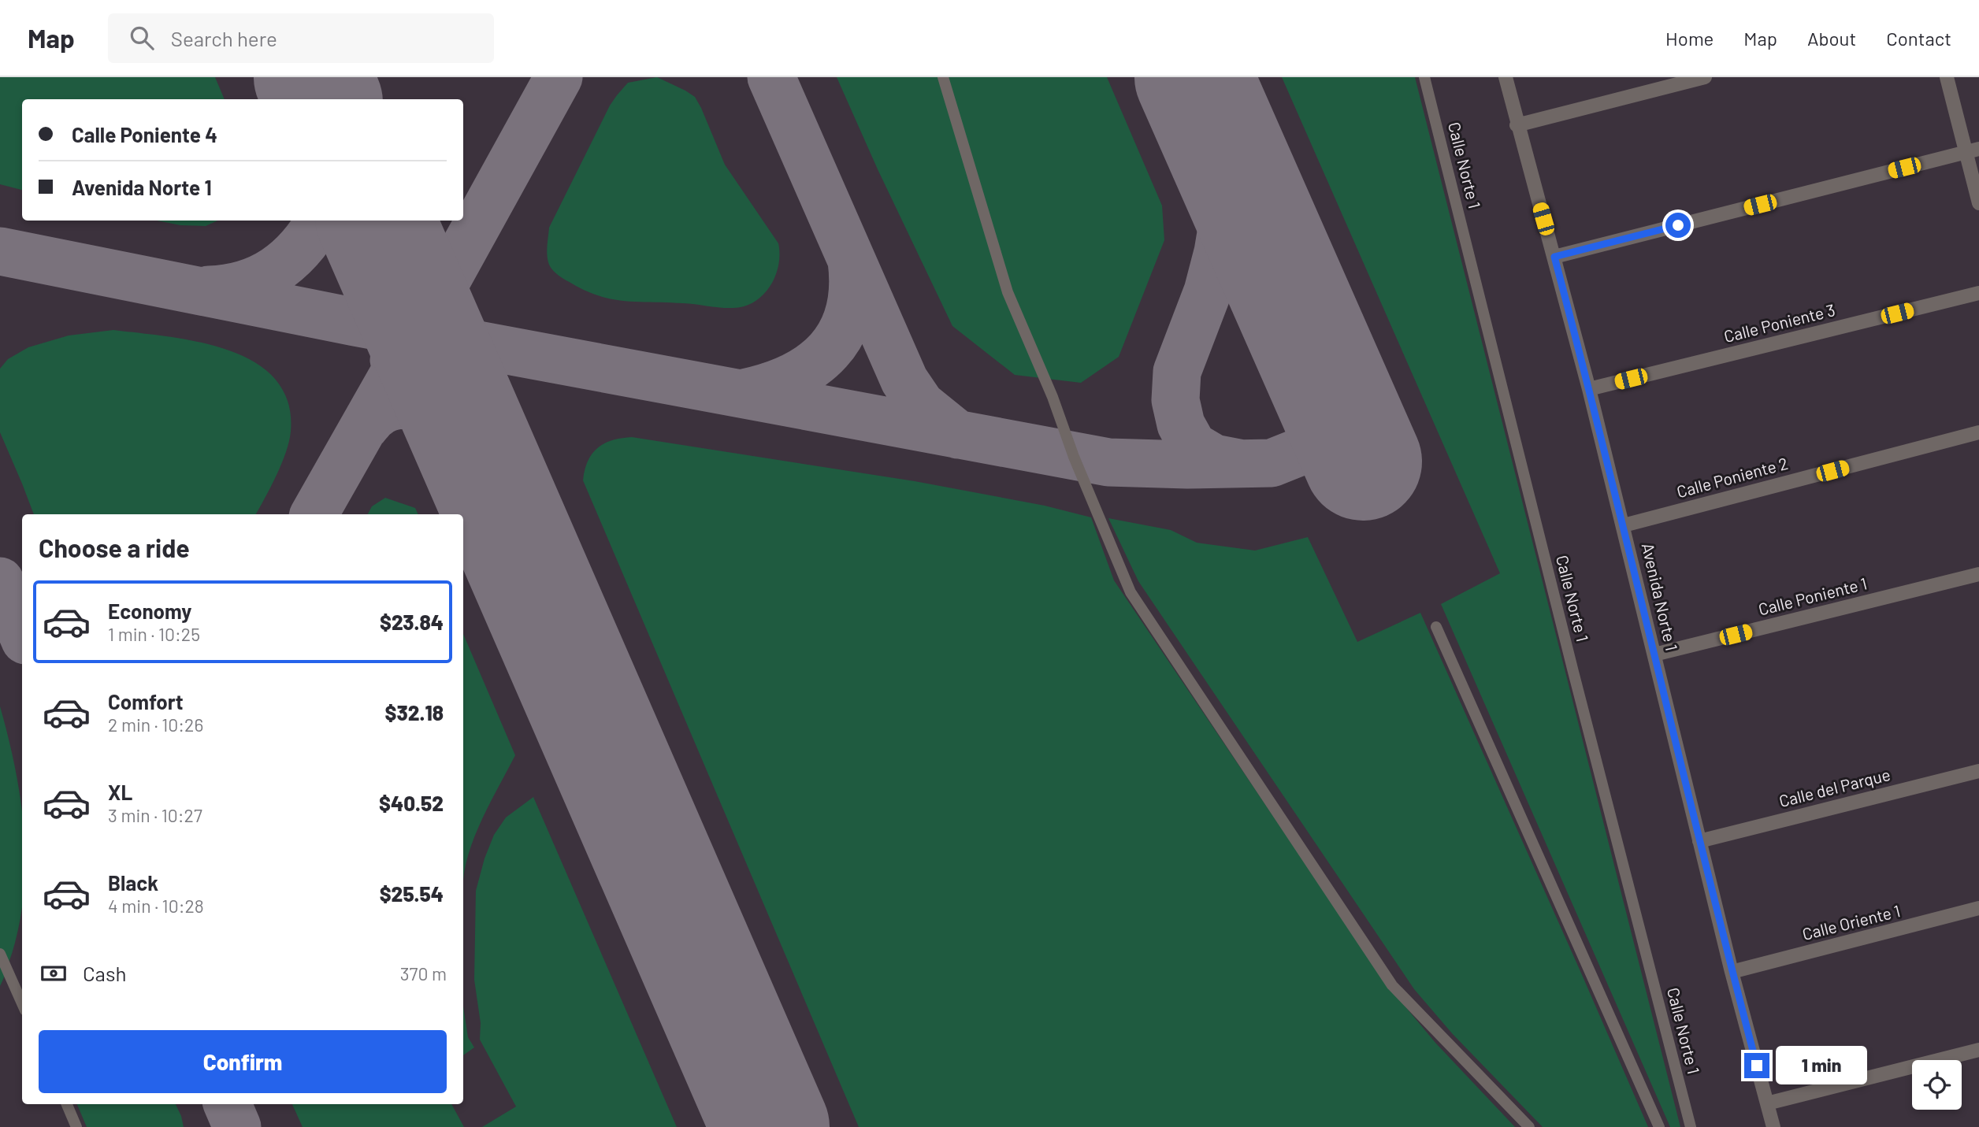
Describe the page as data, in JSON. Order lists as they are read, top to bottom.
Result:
{
  "streets": {
    "street": [
      "Calle Poniente 3",
      "Calle Poniente 2",
      "Avenida Norte 1",
      "Calle Poniente 1",
      "Calle del Parque",
      "Calle Oriente 1"
    ],
    "lane": ["Calle Norte 1"]
  },
  "crossings": [
    ["Calle Poniente 3", "Avenida Norte 1"],
    ["Calle Poniente 2", "Avenida Norte 1"],
    ["Avenida Norte 1", "Calle Poniente 1"],
    ["Avenida Norte 1", "Calle del Parque"],
    ["Avenida Norte 1", "Calle Oriente 1"]
  ],
  "page": {
    "header": "Map",
    "search": "Search here",
    "nav": [
      "Home",
      "Map",
      "About",
      "Contact"
    ],
    "banner": ["Calle Poniente 4", "Avenida Norte 1"],
    "heading": "Choose a ride",
    "list": [
      {
        "name": "Economy",
        "note": "1 min · 10:25",
        "value": "$23.84"
      },
      {
        "name": "Comfort",
        "note": "2 min · 10:26",
        "value": "$32.18"
      },
      {
        "name": "XL",
        "note": "3 min · 10:27",
        "value": "$40.52"
      },
      {
        "name": "Black",
        "note": "4 min · 10:28",
        "value": "$25.54"
      }
    ],
    "pay": ["Cash", "370 m"],
    "buttons": "Confirm",
    "bubble": "1 min"
  }
}
